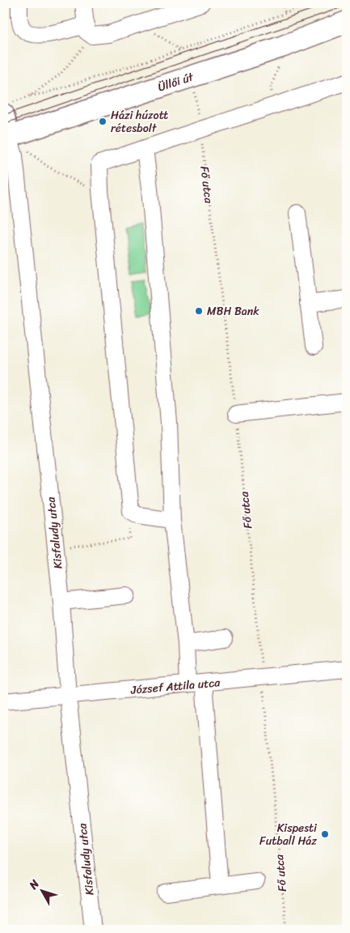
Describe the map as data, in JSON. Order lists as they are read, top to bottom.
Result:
{
  "streets": {
    "main road": ["Üllői út"],
    "street": ["Kisfaludy utca", "József Attila utca"],
    "path": ["Fő utca"]
  },
  "crossings": [
    ["Üllői út", "Kisfaludy utca"],
    ["Fő utca", "József Attila utca"],
    ["Kisfaludy utca", "József Attila utca"]
  ],
  "places": ["Házi húzott rétesbolt", "MBH Bank", "Kispesti Futball Ház"],
  "north": "top left"
}
